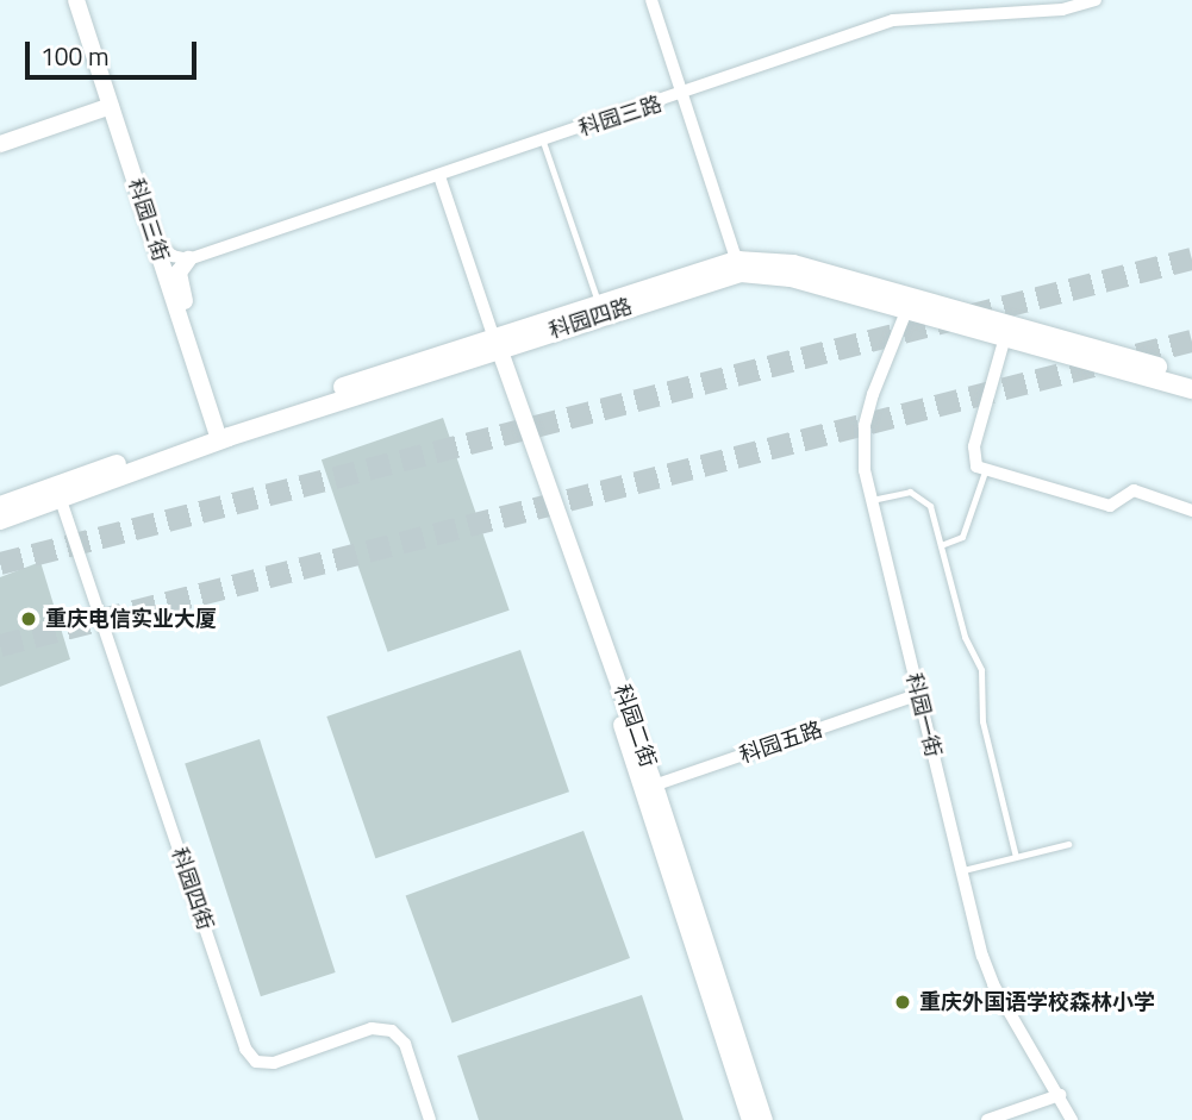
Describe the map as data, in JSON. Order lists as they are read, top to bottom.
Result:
{
  "streets": {
    "main road": ["科园四路"],
    "street": [
      "科园三路",
      "科园三街",
      "科园一街",
      "科园二街",
      "科园五路",
      "科园四街"
    ]
  },
  "crossings": [
    ["科园三路", "科园三街"],
    ["科园三路", "科园二街"],
    ["科园三街", "科园四路"],
    ["科园四路", "科园一街"],
    ["科园四路", "科园二街"],
    ["科园四路", "科园四街"],
    ["科园一街", "科园五路"],
    ["科园二街", "科园五路"]
  ],
  "places": ["重庆电信实业大厦", "重庆外国语学校森林小学"],
  "scale_bar": "100 m"
}
